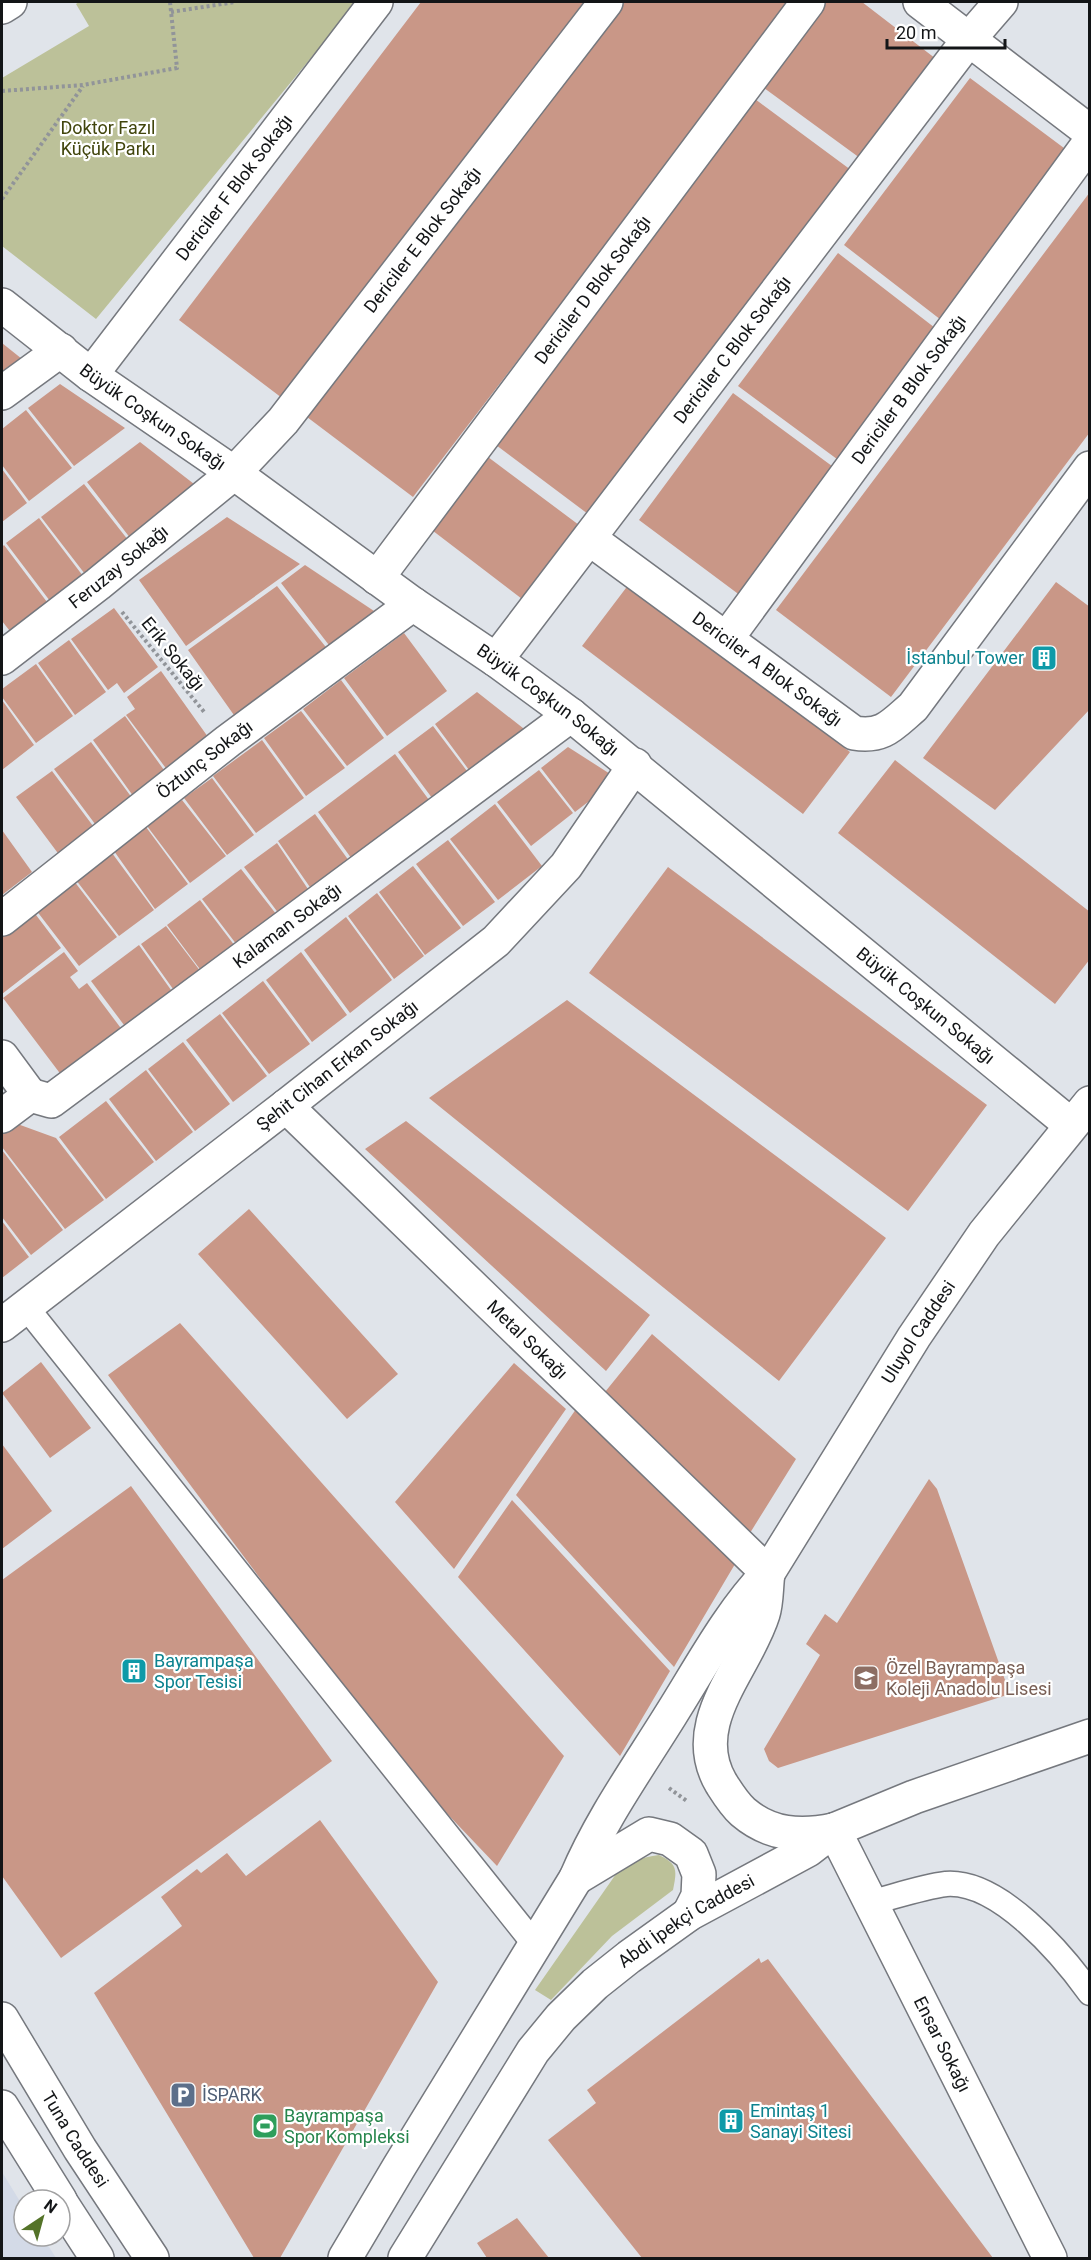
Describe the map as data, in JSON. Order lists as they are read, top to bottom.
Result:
{
  "streets": {
    "street": [
      "Dericiler F Blok Sokağı",
      "Dericiler E Blok Sokağı",
      "Dericiler D Blok Sokağı",
      "Dericiler C Blok Sokağı",
      "Dericiler B Blok Sokağı",
      "Büyük Coşkun Sokağı",
      "Feruzay Sokağı",
      "Dericiler A Blok Sokağı",
      "Öztunç Sokağı",
      "Kalaman Sokağı",
      "Şehit Cihan Erkan Sokağı",
      "Uluyol Caddesi",
      "Metal Sokağı",
      "Abdi İpekçi Caddesi",
      "Ensar Sokağı",
      "Tuna Caddesi"
    ],
    "path": ["Erik Sokağı"]
  },
  "crossings": [
    ["Dericiler F Blok Sokağı", "Büyük Coşkun Sokağı"],
    ["Dericiler E Blok Sokağı", "Büyük Coşkun Sokağı"],
    ["Dericiler E Blok Sokağı", "Feruzay Sokağı"],
    ["Dericiler D Blok Sokağı", "Büyük Coşkun Sokağı"],
    ["Dericiler C Blok Sokağı", "Büyük Coşkun Sokağı"],
    ["Dericiler C Blok Sokağı", "Dericiler A Blok Sokağı"],
    ["Dericiler B Blok Sokağı", "Dericiler A Blok Sokağı"],
    ["Büyük Coşkun Sokağı", "Feruzay Sokağı"],
    ["Büyük Coşkun Sokağı", "Öztunç Sokağı"],
    ["Büyük Coşkun Sokağı", "Kalaman Sokağı"],
    ["Büyük Coşkun Sokağı", "Şehit Cihan Erkan Sokağı"],
    ["Büyük Coşkun Sokağı", "Uluyol Caddesi"],
    ["Feruzay Sokağı", "Erik Sokağı"],
    ["Erik Sokağı", "Öztunç Sokağı"],
    ["Şehit Cihan Erkan Sokağı", "Metal Sokağı"],
    ["Uluyol Caddesi", "Metal Sokağı"],
    ["Abdi İpekçi Caddesi", "Ensar Sokağı"]
  ],
  "parks": ["Doktor Fazıl Küçük Parkı"],
  "places": {
    "building": ["İstanbul Tower", "Bayrampaşa Spor Tesisi", "Emintaş 1 Sanayi Sitesi"],
    "school or university": ["Özel Bayrampaşa Koleji Anadolu Lisesi"],
    "parking": ["İSPARK"],
    "sports": ["Bayrampaşa Spor Kompleksi"]
  },
  "scale_bar": "20 m",
  "north": "top right"
}
